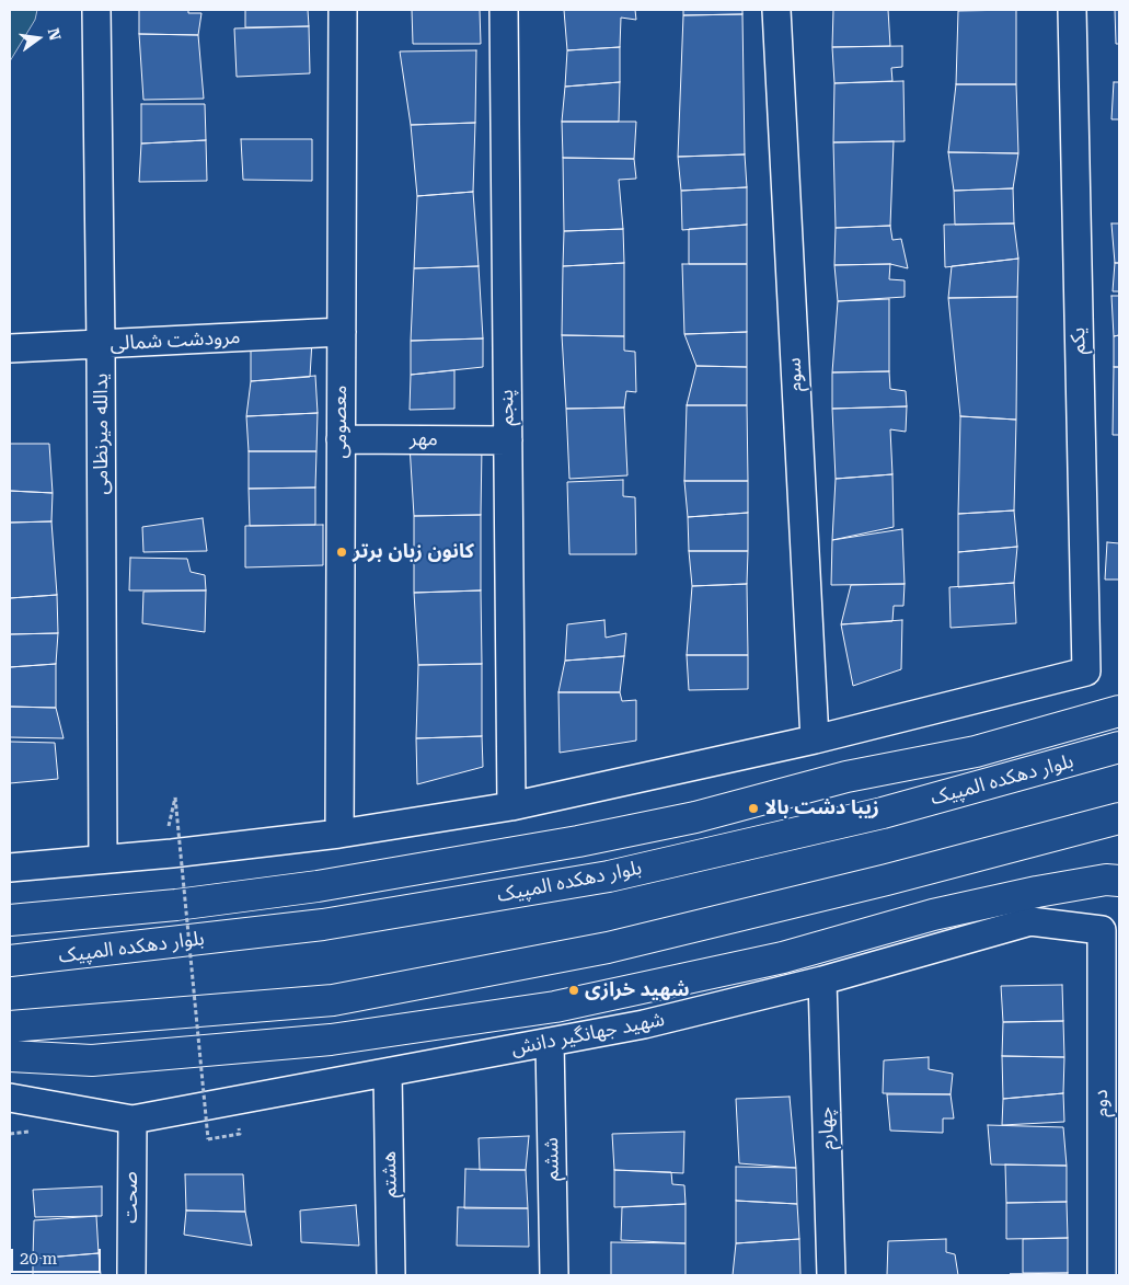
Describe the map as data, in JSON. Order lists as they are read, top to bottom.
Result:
{
  "streets": {
    "main road": ["بلوار دهکده المپیک"],
    "street": [
      "مرودشت شمالی",
      "یکم",
      "سوم",
      "پنجم",
      "معصومی",
      "یدالله میرنظامی",
      "مهر",
      "شهید جهانگیر دانش",
      "دوم",
      "چهارم",
      "ششم",
      "هشتم",
      "صحت"
    ]
  },
  "crossings": [
    ["مرودشت شمالی", "معصومی"],
    ["مرودشت شمالی", "یدالله میرنظامی"],
    ["یکم", "سوم"],
    ["پنجم", "مهر"],
    ["معصومی", "مهر"],
    ["شهید جهانگیر دانش", "دوم"],
    ["شهید جهانگیر دانش", "چهارم"],
    ["شهید جهانگیر دانش", "ششم"],
    ["شهید جهانگیر دانش", "هشتم"],
    ["شهید جهانگیر دانش", "صحت"]
  ],
  "places": ["کانون زبان برتر", "زیبا دشت بالا", "شهید خرازی"],
  "scale_bar": "20 m",
  "north": "right"
}
